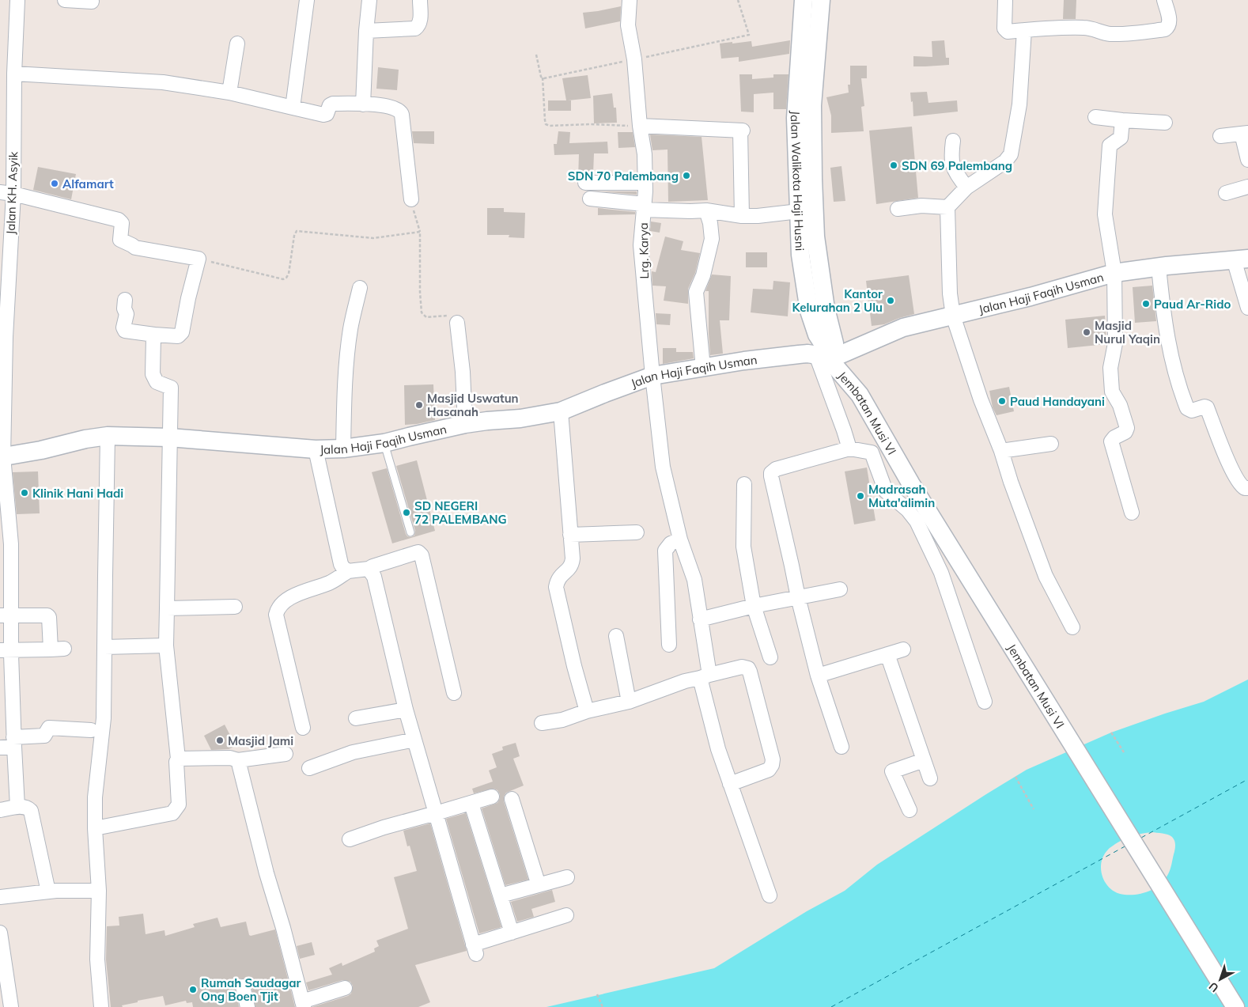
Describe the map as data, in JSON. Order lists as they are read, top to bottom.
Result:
{
  "streets": {
    "street": [
      "Jalan Walikota Haji Husni",
      "Jalan KH. Asyik",
      "Lrg. Karya",
      "Jalan Haji Faqih Usman",
      "Jembatan Musi VI"
    ]
  },
  "crossings": [
    ["Jalan Walikota Haji Husni", "Jalan Haji Faqih Usman"],
    ["Jalan Walikota Haji Husni", "Jembatan Musi VI"],
    ["Jalan KH. Asyik", "Jalan Haji Faqih Usman"],
    ["Lrg. Karya", "Jalan Haji Faqih Usman"],
    ["Jalan Haji Faqih Usman", "Jembatan Musi VI"]
  ],
  "places": [
    "SDN 69 Palembang",
    "SDN 70 Palembang",
    "Alfamart",
    "Kantor Kelurahan 2 Ulu",
    "Paud Ar-Rido",
    "Masjid Nurul Yaqin",
    "Paud Handayani",
    "Masjid Uswatun Hasanah",
    "Klinik Hani Hadi",
    "Madrasah Muta'alimin",
    "SD NEGERI 72 PALEMBANG",
    "Masjid Jami",
    "Rumah Saudagar Ong Boen Tjit"
  ],
  "north": "bottom left"
}
